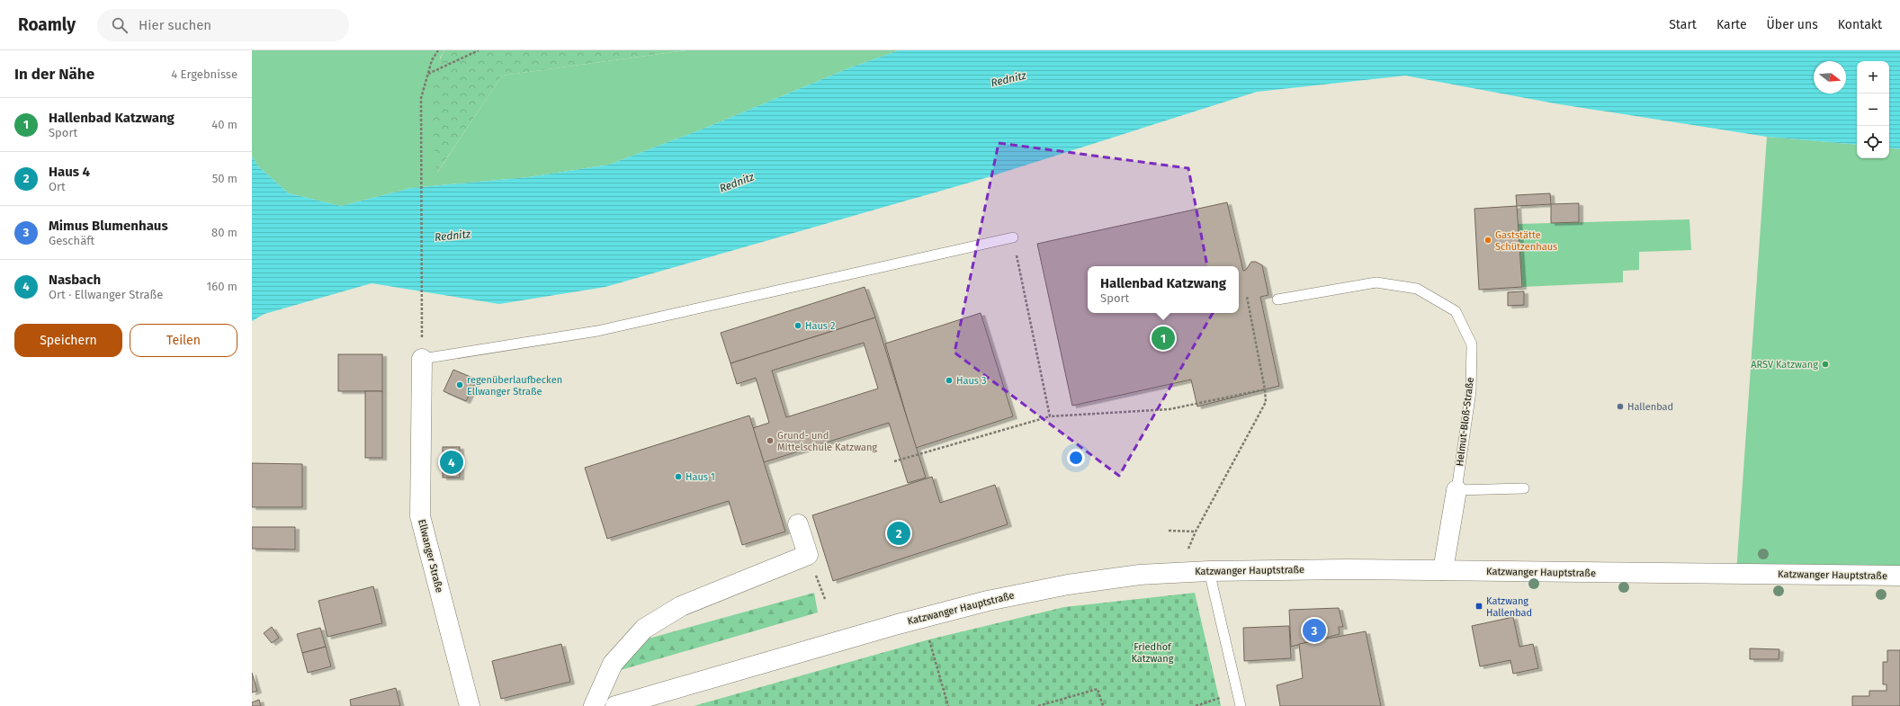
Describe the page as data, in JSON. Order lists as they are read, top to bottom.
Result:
{
  "streets": {
    "main road": ["Helmut-Bloß-Straße", "Ellwanger Straße", "Katzwanger Hauptstraße"]
  },
  "crossings": [
    ["Helmut-Bloß-Straße", "Katzwanger Hauptstraße"]
  ],
  "water": ["Rednitz"],
  "parks": ["Friedhof Katzwang"],
  "places": {
    "other": [
      "Gaststätte Schützenhaus",
      "Haus 2",
      "ARSV Katzwang",
      "Haus 3",
      "regenüberlaufbecken Ellwanger Straße",
      "Hallenbad",
      "Grund- und Mittelschule Katzwang",
      "Haus 1"
    ],
    "transit": ["Katzwang Hallenbad"]
  },
  "north": "right",
  "page": {
    "header": "Roamly",
    "search": "Hier suchen",
    "nav": [
      "Start",
      "Karte",
      "Über uns",
      "Kontakt"
    ],
    "heading": ["In der Nähe", "4 Ergebnisse"],
    "map_buttons": ["+", "−"],
    "list": [
      {
        "mark": "1",
        "name": "Hallenbad Katzwang",
        "note": "Sport",
        "value": "40 m"
      },
      {
        "mark": "2",
        "name": "Haus 4",
        "note": "Ort",
        "value": "50 m"
      },
      {
        "mark": "3",
        "name": "Mimus Blumenhaus",
        "note": "Geschäft",
        "value": "80 m"
      },
      {
        "mark": "4",
        "name": "Nasbach",
        "note": "Ort · Ellwanger Straße",
        "value": "160 m"
      }
    ],
    "popup": ["Hallenbad Katzwang", "Sport"],
    "buttons": ["Speichern", "Teilen"],
    "pins": [
      "1",
      "4",
      "2",
      "3"
    ]
  }
}
